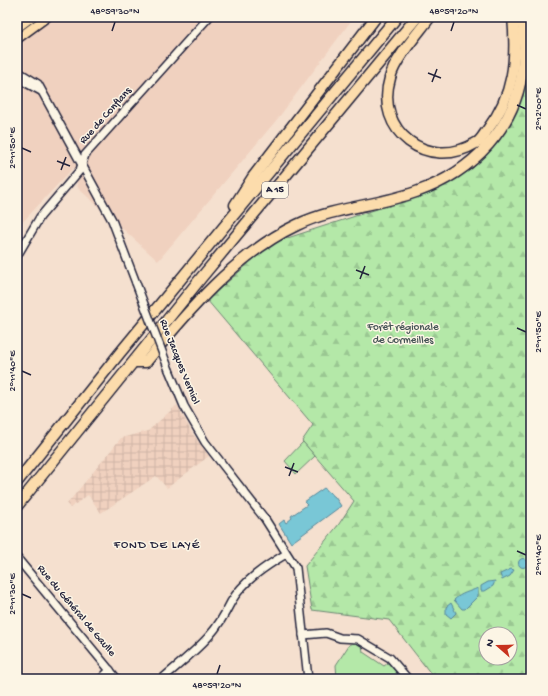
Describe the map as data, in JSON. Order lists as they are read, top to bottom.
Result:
{
  "streets": {
    "highway": ["A 15"],
    "street": ["Rue de Conflans", "Rue Jacques Verniol", "Rue du Général de Gaulle"]
  },
  "crossings": [
    ["Rue de Conflans", "Rue Jacques Verniol"]
  ],
  "districts": ["FOND DE LAYÉ"],
  "parks": ["Forêt régionale de Cormeilles"],
  "north": "left",
  "coordinates": [
    "48°59'30\"N",
    "48°59'20\"N",
    "2°12'00\"E",
    "2°11'50\"E",
    "2°11'40\"E",
    "2°11'30\"E"
  ]
}
